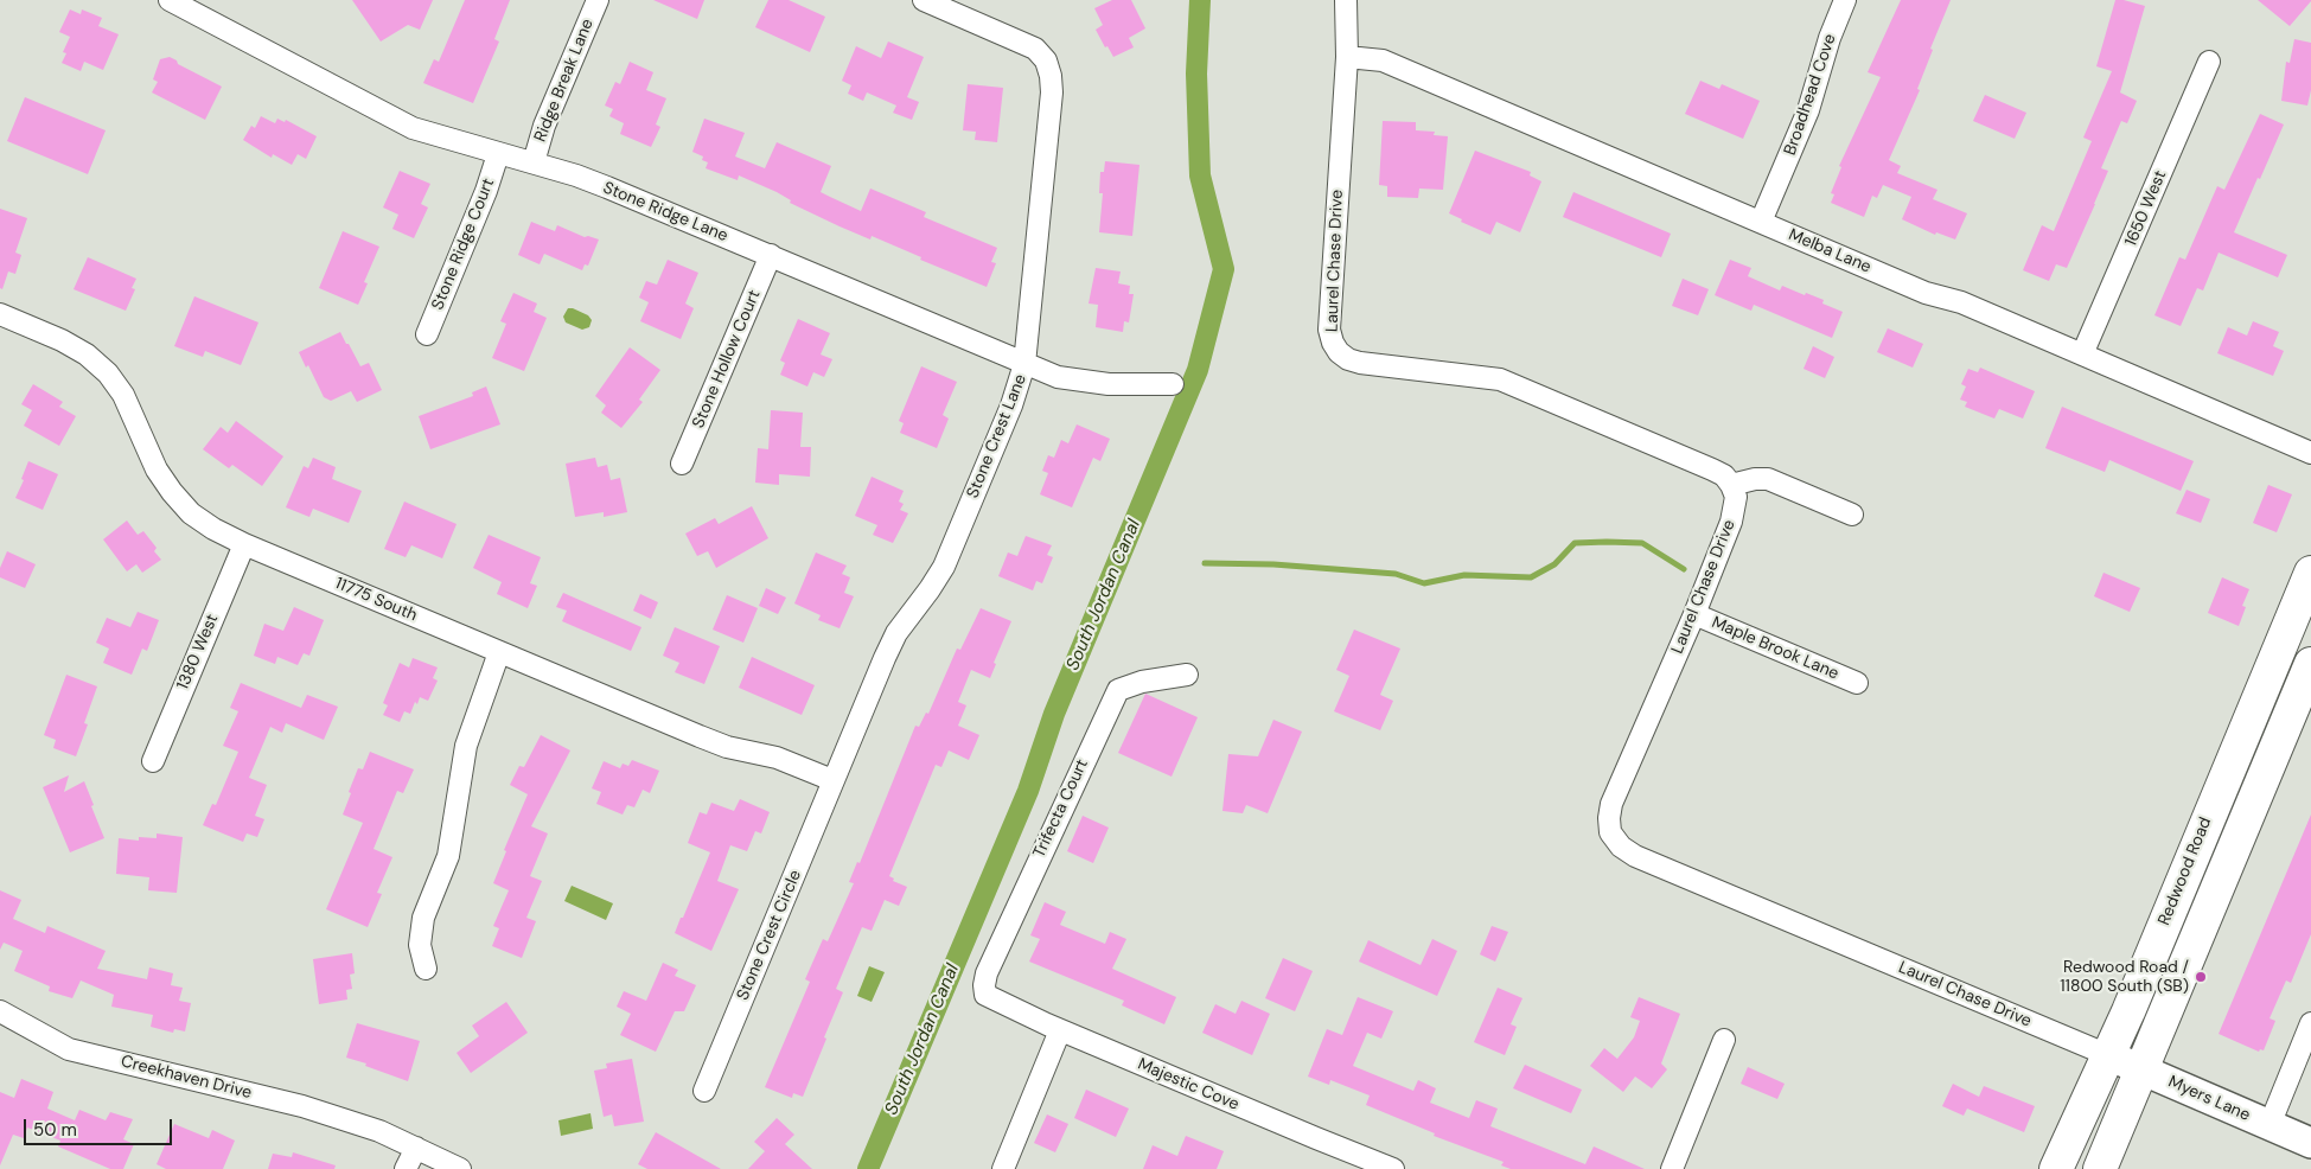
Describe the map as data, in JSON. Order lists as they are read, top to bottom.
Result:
{
  "streets": {
    "main road": ["Redwood Road", "Myers Lane"],
    "street": [
      "Ridge Break Lane",
      "Broadhead Cove",
      "1650 West",
      "Stone Ridge Lane",
      "Stone Ridge Court",
      "Melba Lane",
      "Laurel Chase Drive",
      "Stone Hollow Court",
      "Stone Crest Lane",
      "11775 South",
      "Maple Brook Lane",
      "1380 West",
      "Trifecta Court",
      "Stone Crest Circle",
      "Creekhaven Drive",
      "Majestic Cove"
    ]
  },
  "crossings": [
    ["Ridge Break Lane", "Stone Ridge Lane"],
    ["Broadhead Cove", "Melba Lane"],
    ["1650 West", "Melba Lane"],
    ["Stone Ridge Lane", "Stone Ridge Court"],
    ["Stone Ridge Lane", "Stone Hollow Court"],
    ["Stone Ridge Lane", "Stone Crest Lane"],
    ["Melba Lane", "Laurel Chase Drive"],
    ["Laurel Chase Drive", "Maple Brook Lane"],
    ["Laurel Chase Drive", "Redwood Road"],
    ["Laurel Chase Drive", "Myers Lane"],
    ["Stone Crest Lane", "11775 South"],
    ["Stone Crest Lane", "Stone Crest Circle"],
    ["11775 South", "1380 West"],
    ["11775 South", "Stone Crest Circle"],
    ["Trifecta Court", "Majestic Cove"],
    ["Redwood Road", "Myers Lane"]
  ],
  "water": ["South Jordan Canal"],
  "places": ["Redwood Road / 11800 South (SB)"],
  "scale_bar": "50 m"
}
